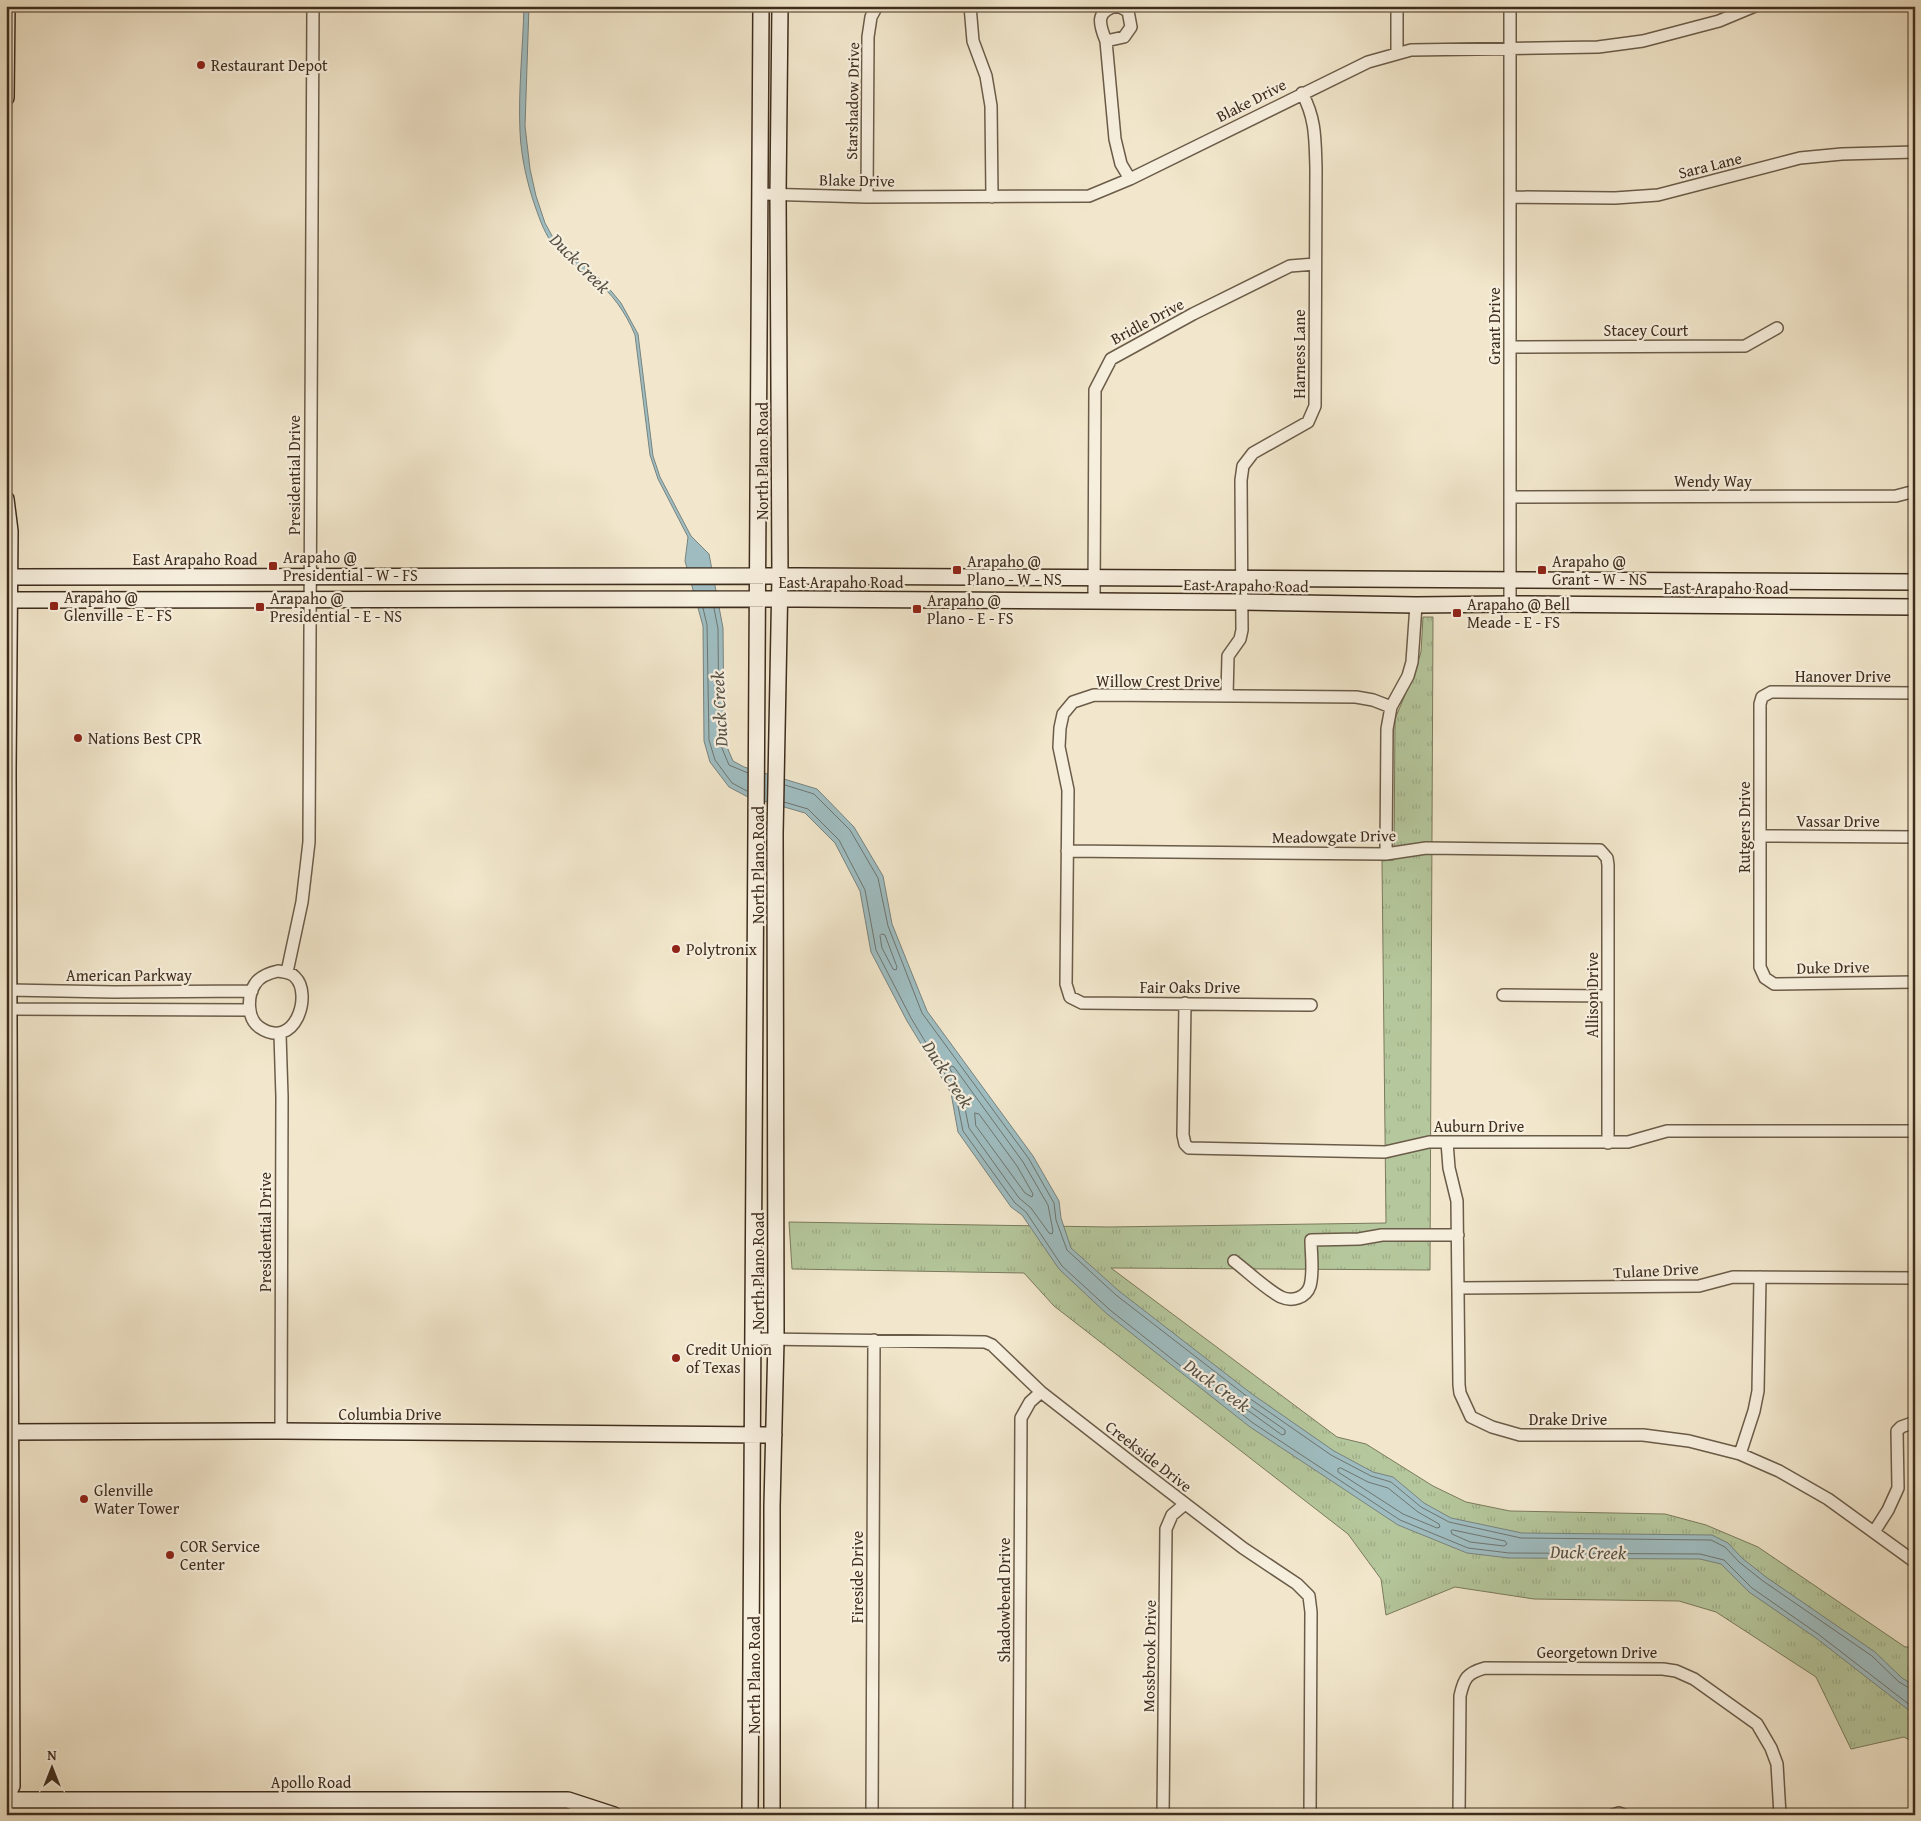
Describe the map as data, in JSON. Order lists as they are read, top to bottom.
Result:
{
  "streets": {
    "main road": [
      "North Plano Road",
      "East Arapaho Road",
      "Columbia Drive",
      "Apollo Road"
    ],
    "street": [
      "Blake Drive",
      "Starshadow Drive",
      "Sara Lane",
      "Bridle Drive",
      "Grant Drive",
      "Stacey Court",
      "Harness Lane",
      "Presidential Drive",
      "Wendy Way",
      "Hanover Drive",
      "Willow Crest Drive",
      "Vassar Drive",
      "Rutgers Drive",
      "Meadowgate Drive",
      "Duke Drive",
      "American Parkway",
      "Fair Oaks Drive",
      "Allison Drive",
      "Auburn Drive",
      "Tulane Drive",
      "Drake Drive",
      "Creekside Drive",
      "Fireside Drive",
      "Shadowbend Drive",
      "Georgetown Drive",
      "Mossbrook Drive"
    ]
  },
  "crossings": [
    ["Blake Drive", "Starshadow Drive"],
    ["Blake Drive", "Grant Drive"],
    ["Blake Drive", "Harness Lane"],
    ["Blake Drive", "North Plano Road"],
    ["Sara Lane", "Grant Drive"],
    ["Bridle Drive", "Harness Lane"],
    ["Bridle Drive", "East Arapaho Road"],
    ["Grant Drive", "Stacey Court"],
    ["Grant Drive", "Wendy Way"],
    ["Grant Drive", "East Arapaho Road"],
    ["Harness Lane", "East Arapaho Road"],
    ["Harness Lane", "Willow Crest Drive"],
    ["North Plano Road", "East Arapaho Road"],
    ["North Plano Road", "Columbia Drive"],
    ["North Plano Road", "Creekside Drive"],
    ["Presidential Drive", "East Arapaho Road"],
    ["Presidential Drive", "American Parkway"],
    ["Presidential Drive", "Columbia Drive"],
    ["Hanover Drive", "Rutgers Drive"],
    ["Willow Crest Drive", "Meadowgate Drive"],
    ["Willow Crest Drive", "Fair Oaks Drive"],
    ["Vassar Drive", "Rutgers Drive"],
    ["Rutgers Drive", "Duke Drive"],
    ["Meadowgate Drive", "Allison Drive"],
    ["Fair Oaks Drive", "Auburn Drive"],
    ["Allison Drive", "Auburn Drive"],
    ["Auburn Drive", "Drake Drive"],
    ["Tulane Drive", "Drake Drive"],
    ["Creekside Drive", "Fireside Drive"],
    ["Creekside Drive", "Shadowbend Drive"],
    ["Creekside Drive", "Mossbrook Drive"]
  ],
  "water": ["Duck Creek"],
  "places": {
    "other": [
      "Restaurant Depot",
      "Nations Best CPR",
      "Polytronix",
      "Credit Union of Texas",
      "Glenville Water Tower",
      "COR Service Center"
    ],
    "transit": [
      "Arapaho @ Presidential - W - FS",
      "Arapaho @ Plano - W - NS",
      "Arapaho @ Grant - W - NS",
      "Arapaho @ Glenville - E - FS",
      "Arapaho @ Presidential - E - NS",
      "Arapaho @ Plano - E - FS",
      "Arapaho @ Bell Meade - E - FS"
    ]
  },
  "north": "top"
}
